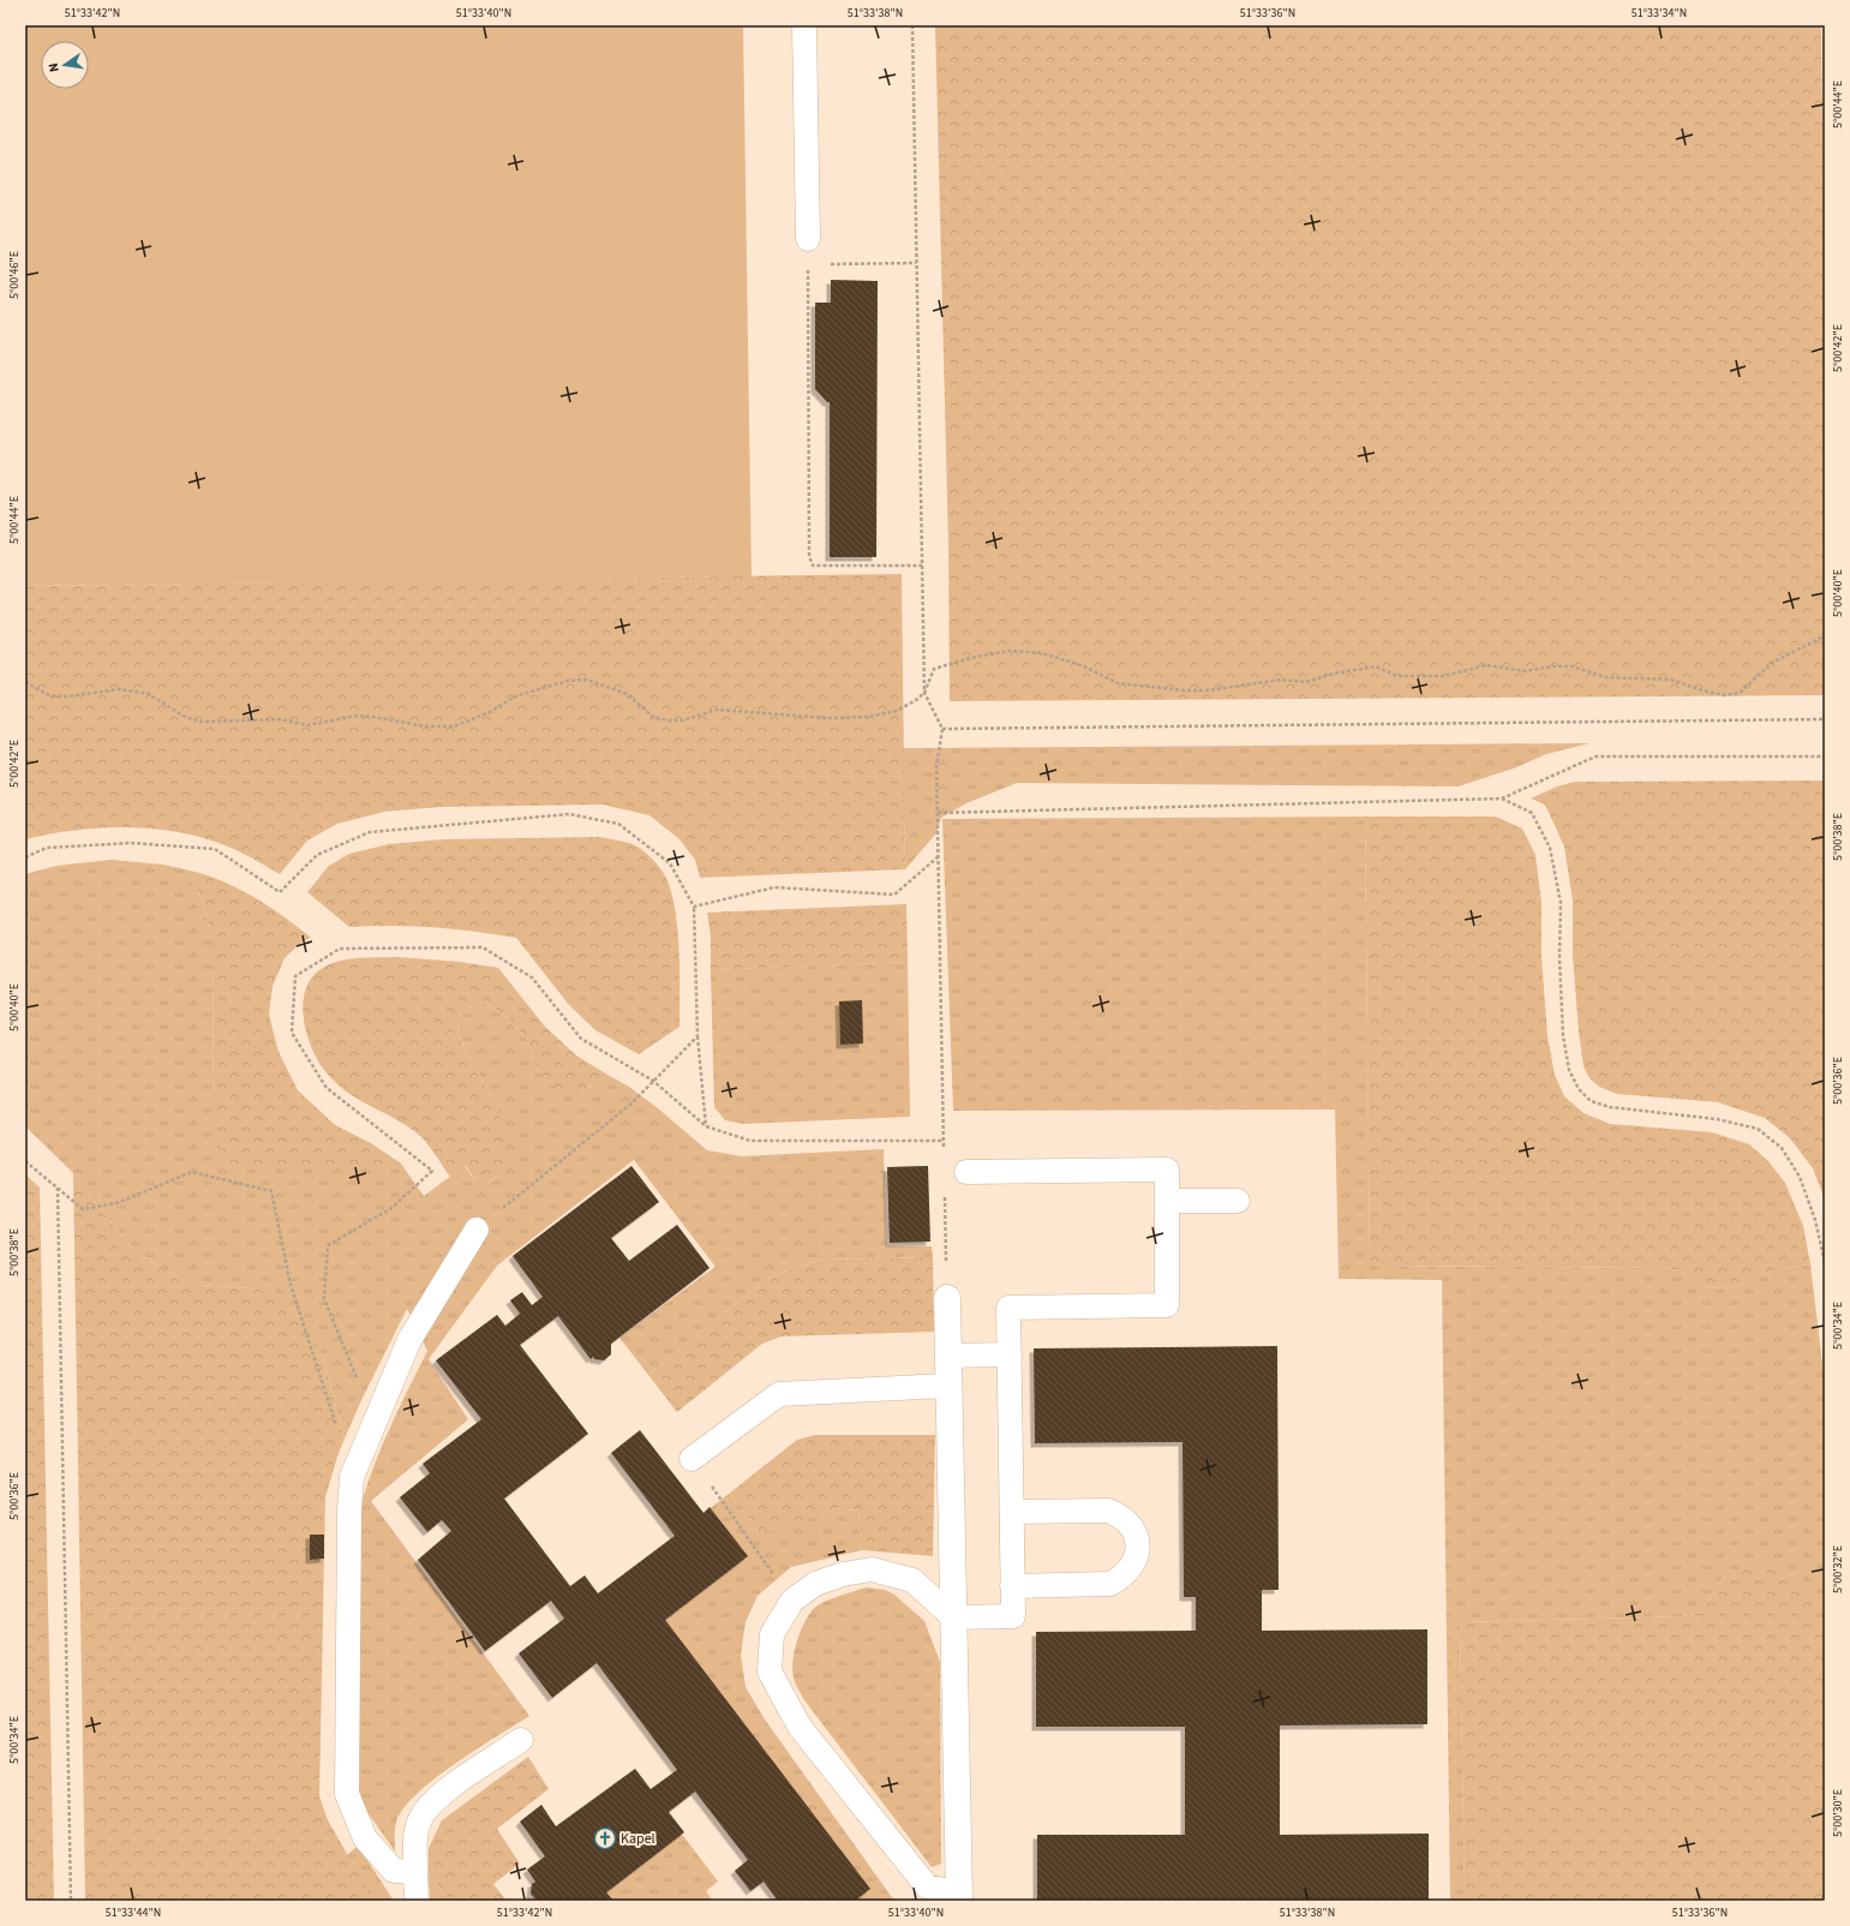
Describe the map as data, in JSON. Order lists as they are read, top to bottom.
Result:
{
  "places": {
    "church": ["Kapel"]
  },
  "north": "left",
  "coordinates": [
    "51°33'42\"N",
    "51°33'40\"N",
    "51°33'38\"N",
    "51°33'36\"N",
    "51°33'34\"N",
    "5°00'44\"E",
    "5°00'46\"E",
    "5°00'42\"E",
    "5°00'40\"E",
    "5°00'38\"E",
    "5°00'36\"E",
    "5°00'34\"E",
    "5°00'32\"E",
    "5°00'30\"E",
    "51°33'44\"N"
  ]
}
